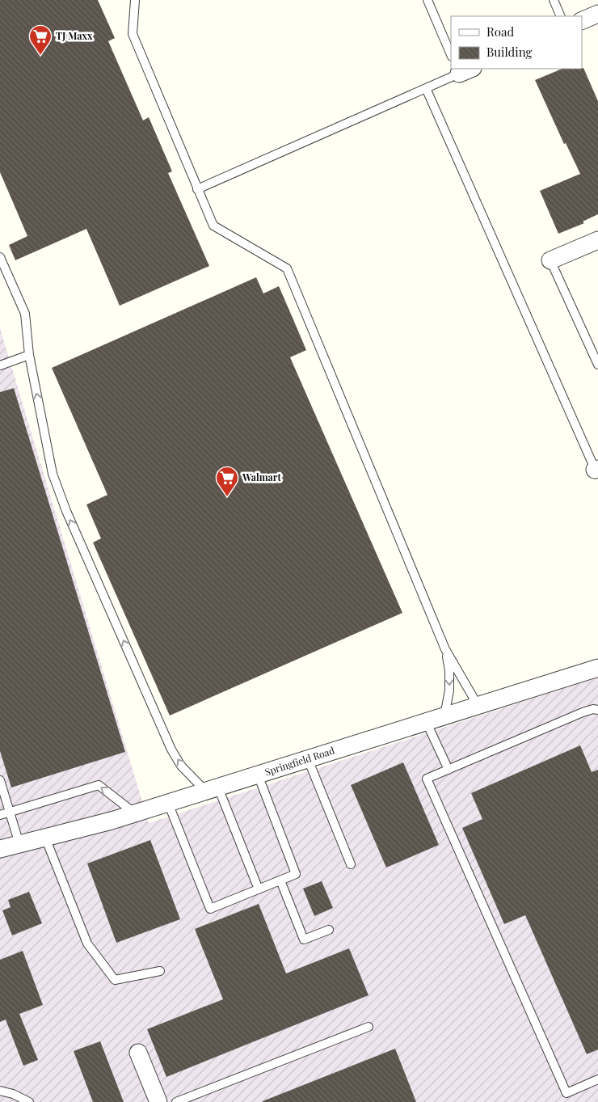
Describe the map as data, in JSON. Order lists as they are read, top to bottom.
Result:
{
  "streets": {
    "street": ["Springfield Road"]
  },
  "places": {
    "supermarket": ["TJ Maxx", "Walmart"]
  },
  "legend": ["Road", "Building"]
}
